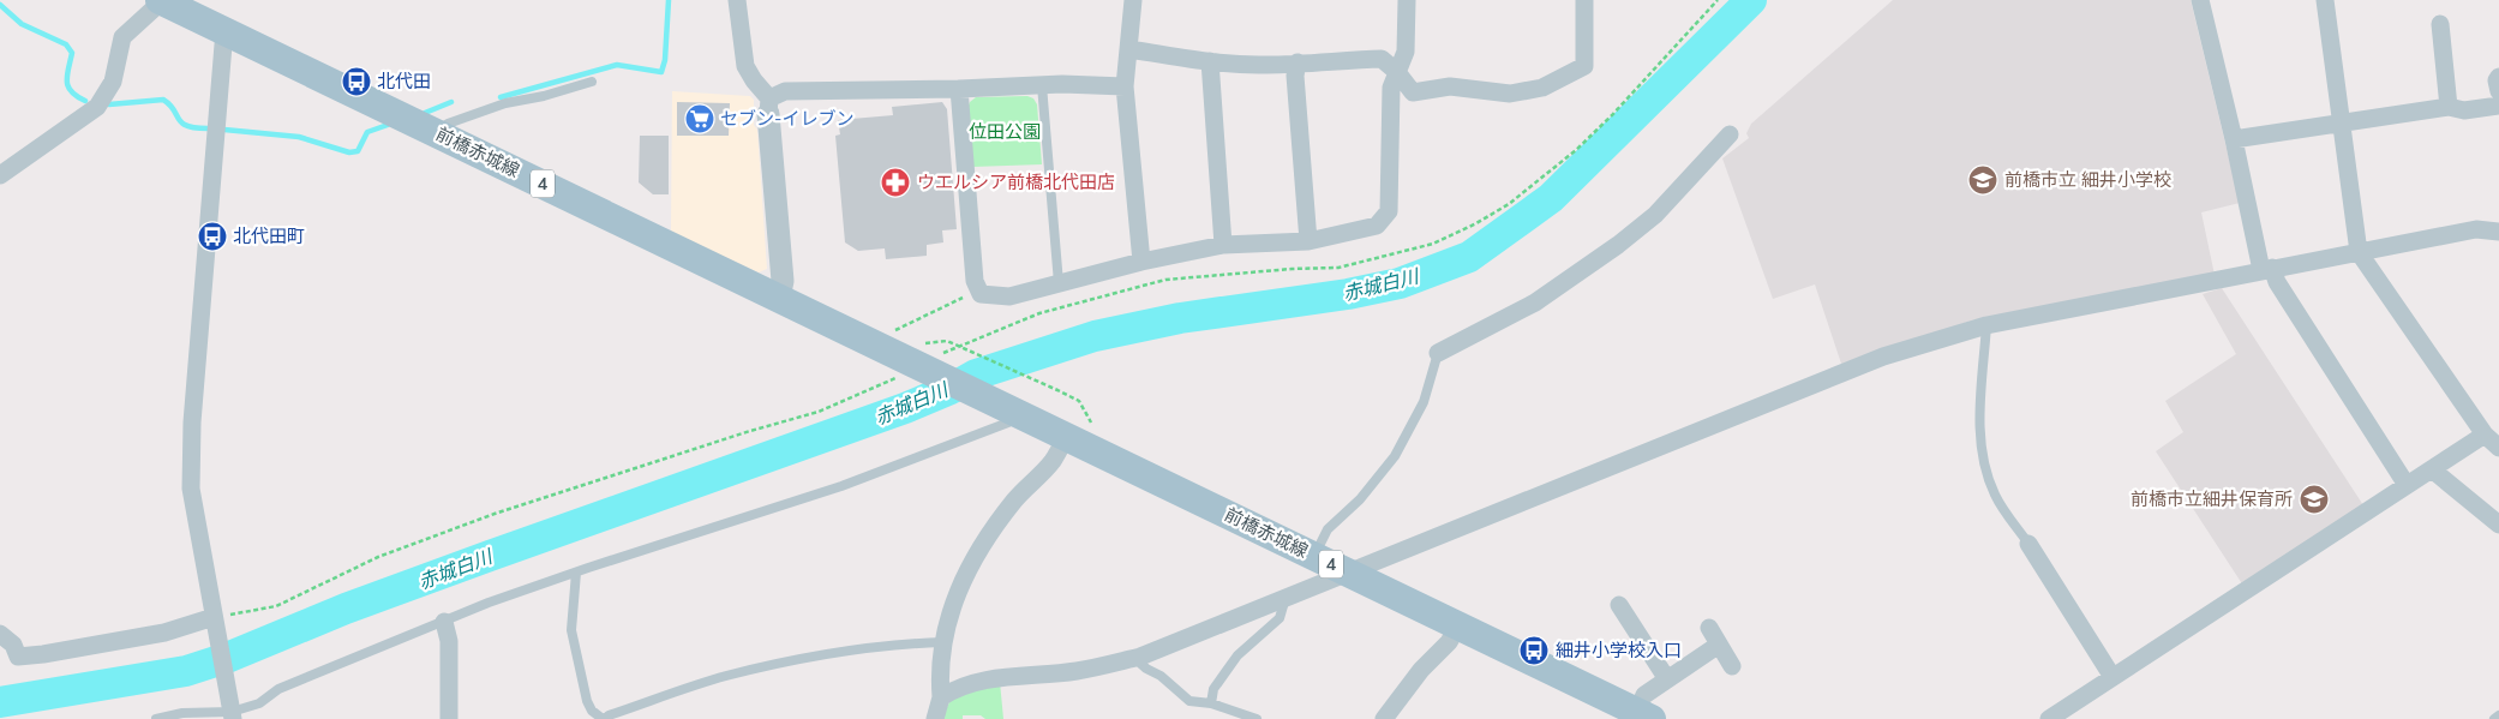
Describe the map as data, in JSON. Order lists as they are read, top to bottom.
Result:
{
  "streets": {
    "main road": ["前橋赤城線", "4"]
  },
  "crossings": [
    ["前橋赤城線", "4"]
  ],
  "water": ["赤城白川"],
  "parks": ["位田公園"],
  "places": {
    "bus stop": ["北代田", "北代田町", "細井小学校入口"],
    "supermarket": ["セブン-イレブン"],
    "school or university": ["前橋市立 細井小学校", "前橋市立細井保育所"],
    "pharmacy": ["ウエルシア前橋北代田店"]
  }
}
